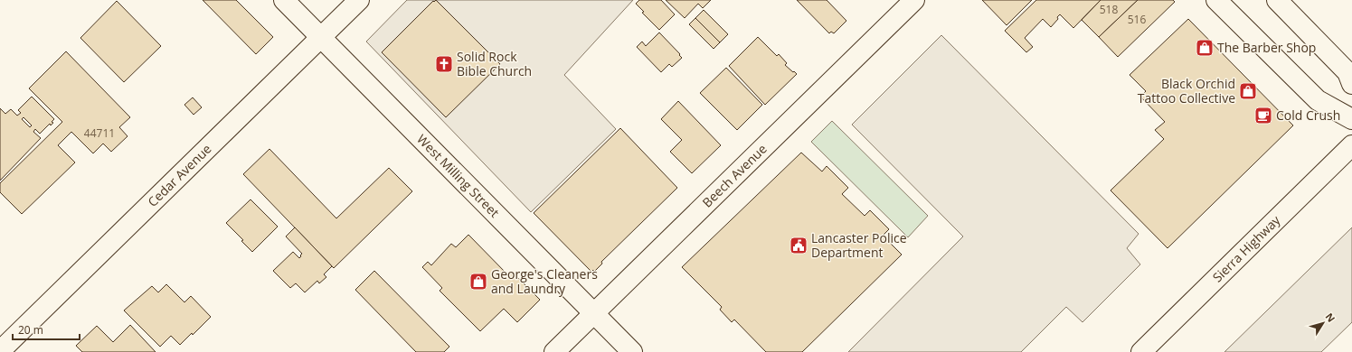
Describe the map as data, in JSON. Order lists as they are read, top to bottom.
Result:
{
  "streets": {
    "street": [
      "Cedar Avenue",
      "West Milling Street",
      "Beech Avenue",
      "Sierra Highway"
    ]
  },
  "crossings": [
    ["Cedar Avenue", "West Milling Street"],
    ["West Milling Street", "Beech Avenue"]
  ],
  "places": {
    "shop": ["The Barber Shop", "Black Orchid Tattoo Collective", "George's Cleaners and Laundry"],
    "church": ["Solid Rock Bible Church"],
    "cafe": ["Cold Crush"],
    "public building": ["Lancaster Police Department"]
  },
  "house_numbers": ["518", "516", "44711"],
  "scale_bar": "20 m",
  "north": "top right"
}
